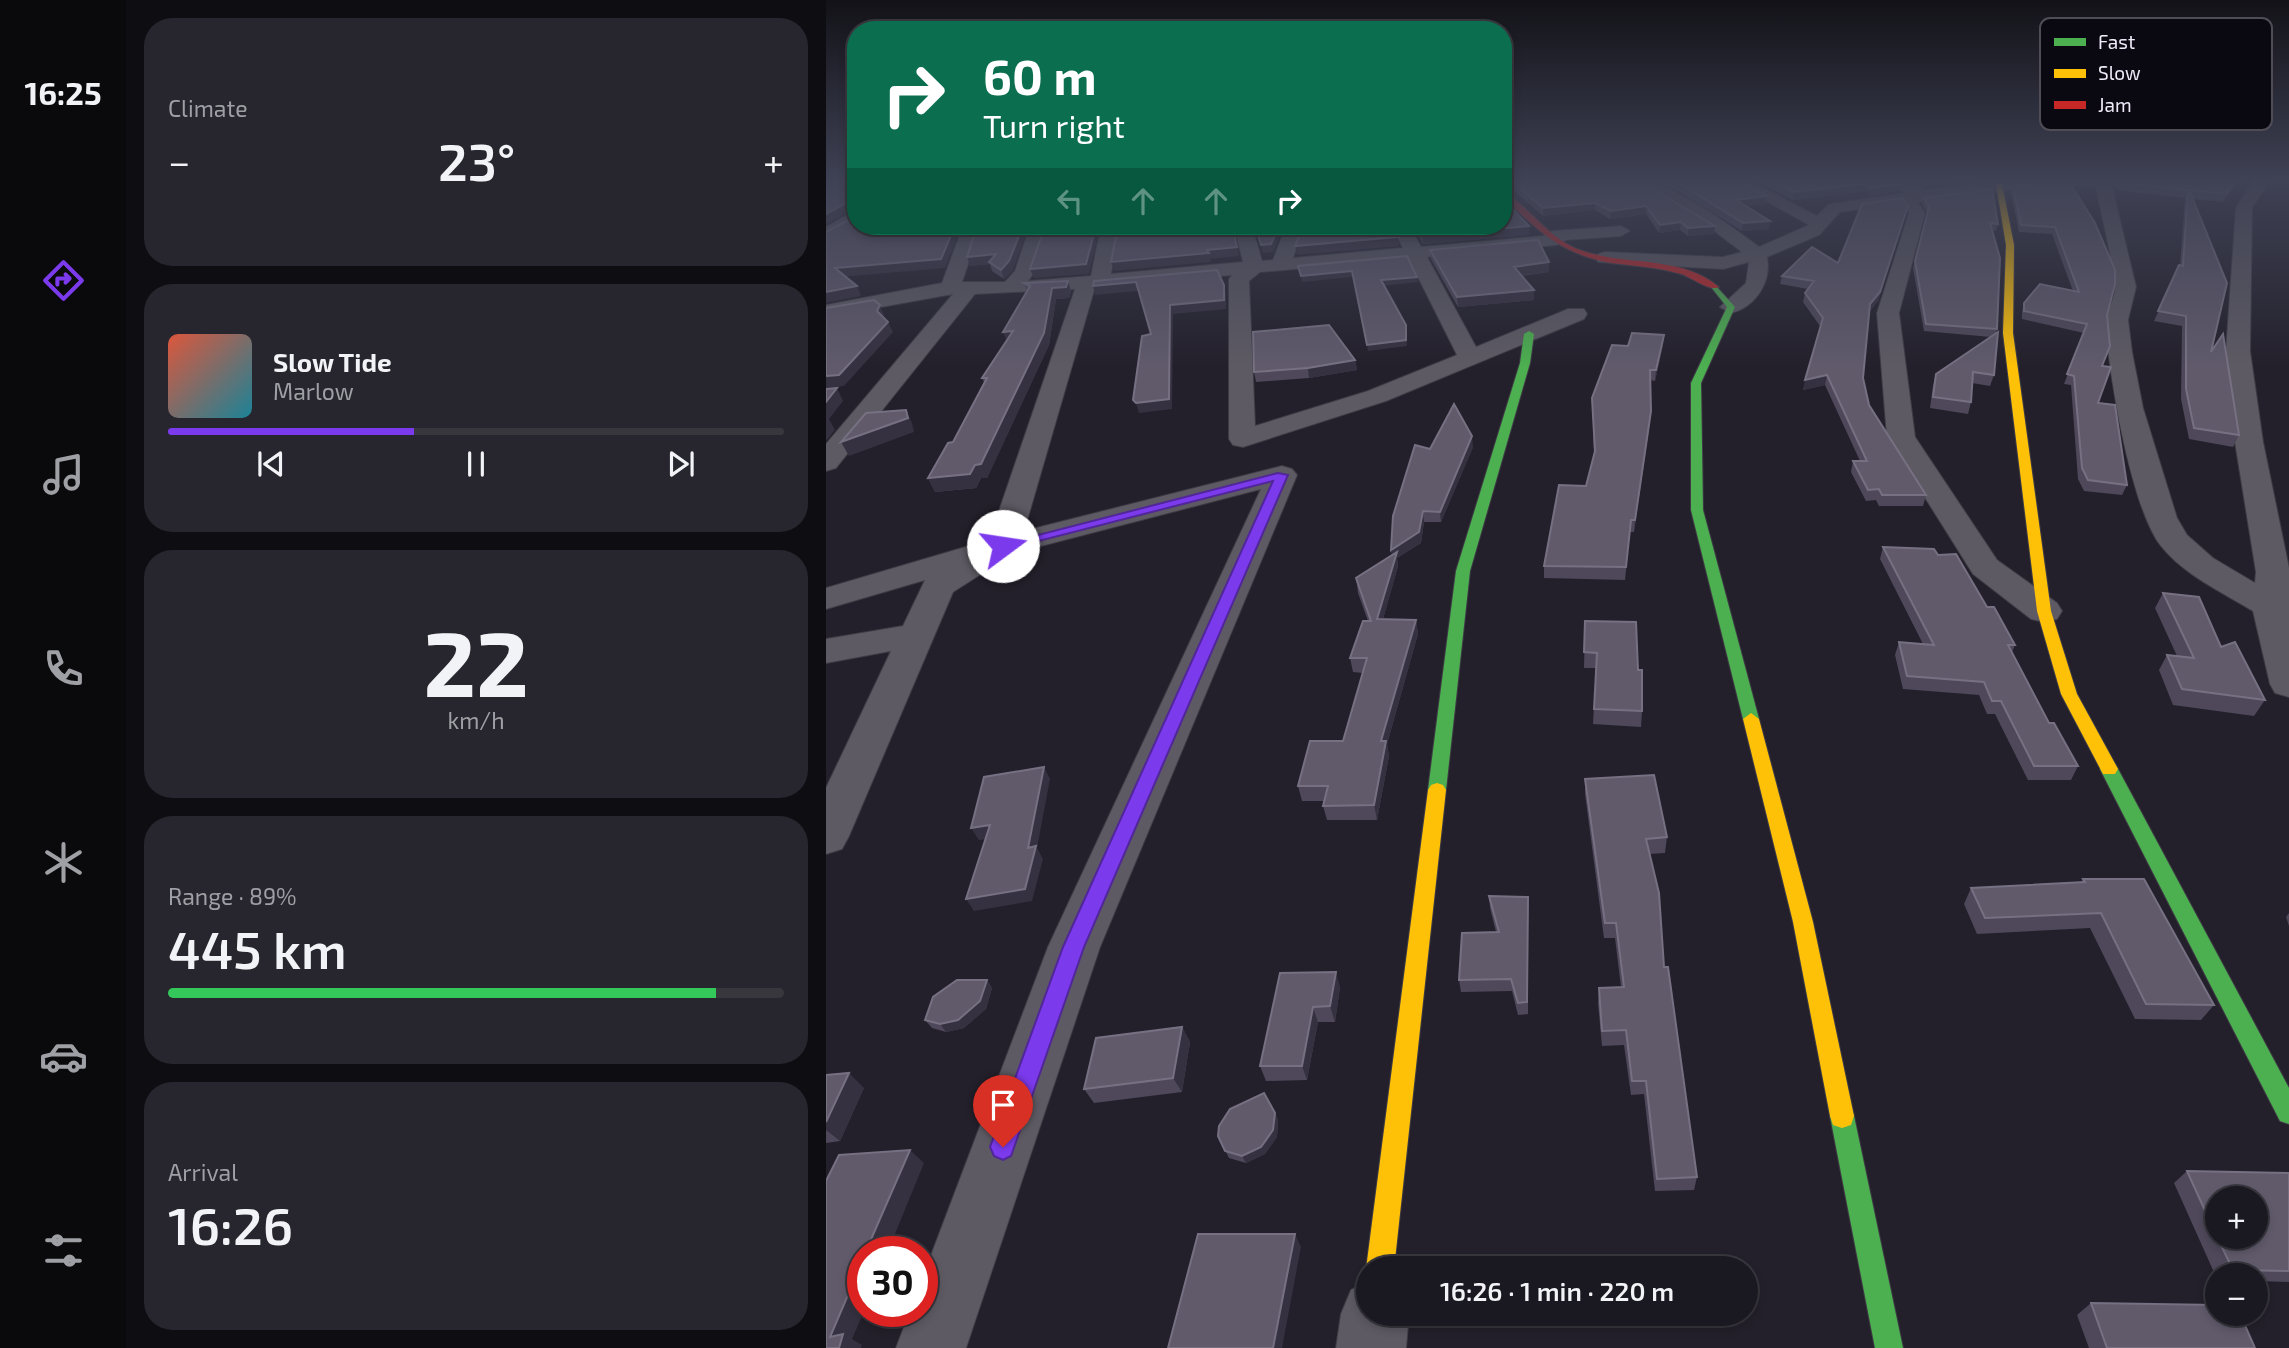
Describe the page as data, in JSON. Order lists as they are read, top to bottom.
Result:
{
  "legend": ["Fast", "Slow", "Jam"],
  "page": {
    "tabs": "16:25",
    "tile": [
      "Climate",
      ["22", "km/h"],
      ["Range · 89%", "445 km"],
      ["Arrival", "16:26"]
    ],
    "turn": ["60 m", "Turn right"],
    "heat": ["−", "23°", "+"],
    "song": ["Slow Tide", "Marlow"],
    "map_buttons": ["+", "−"],
    "limit": "30",
    "trip": "16:26 · 1 min · 220 m"
  }
}
